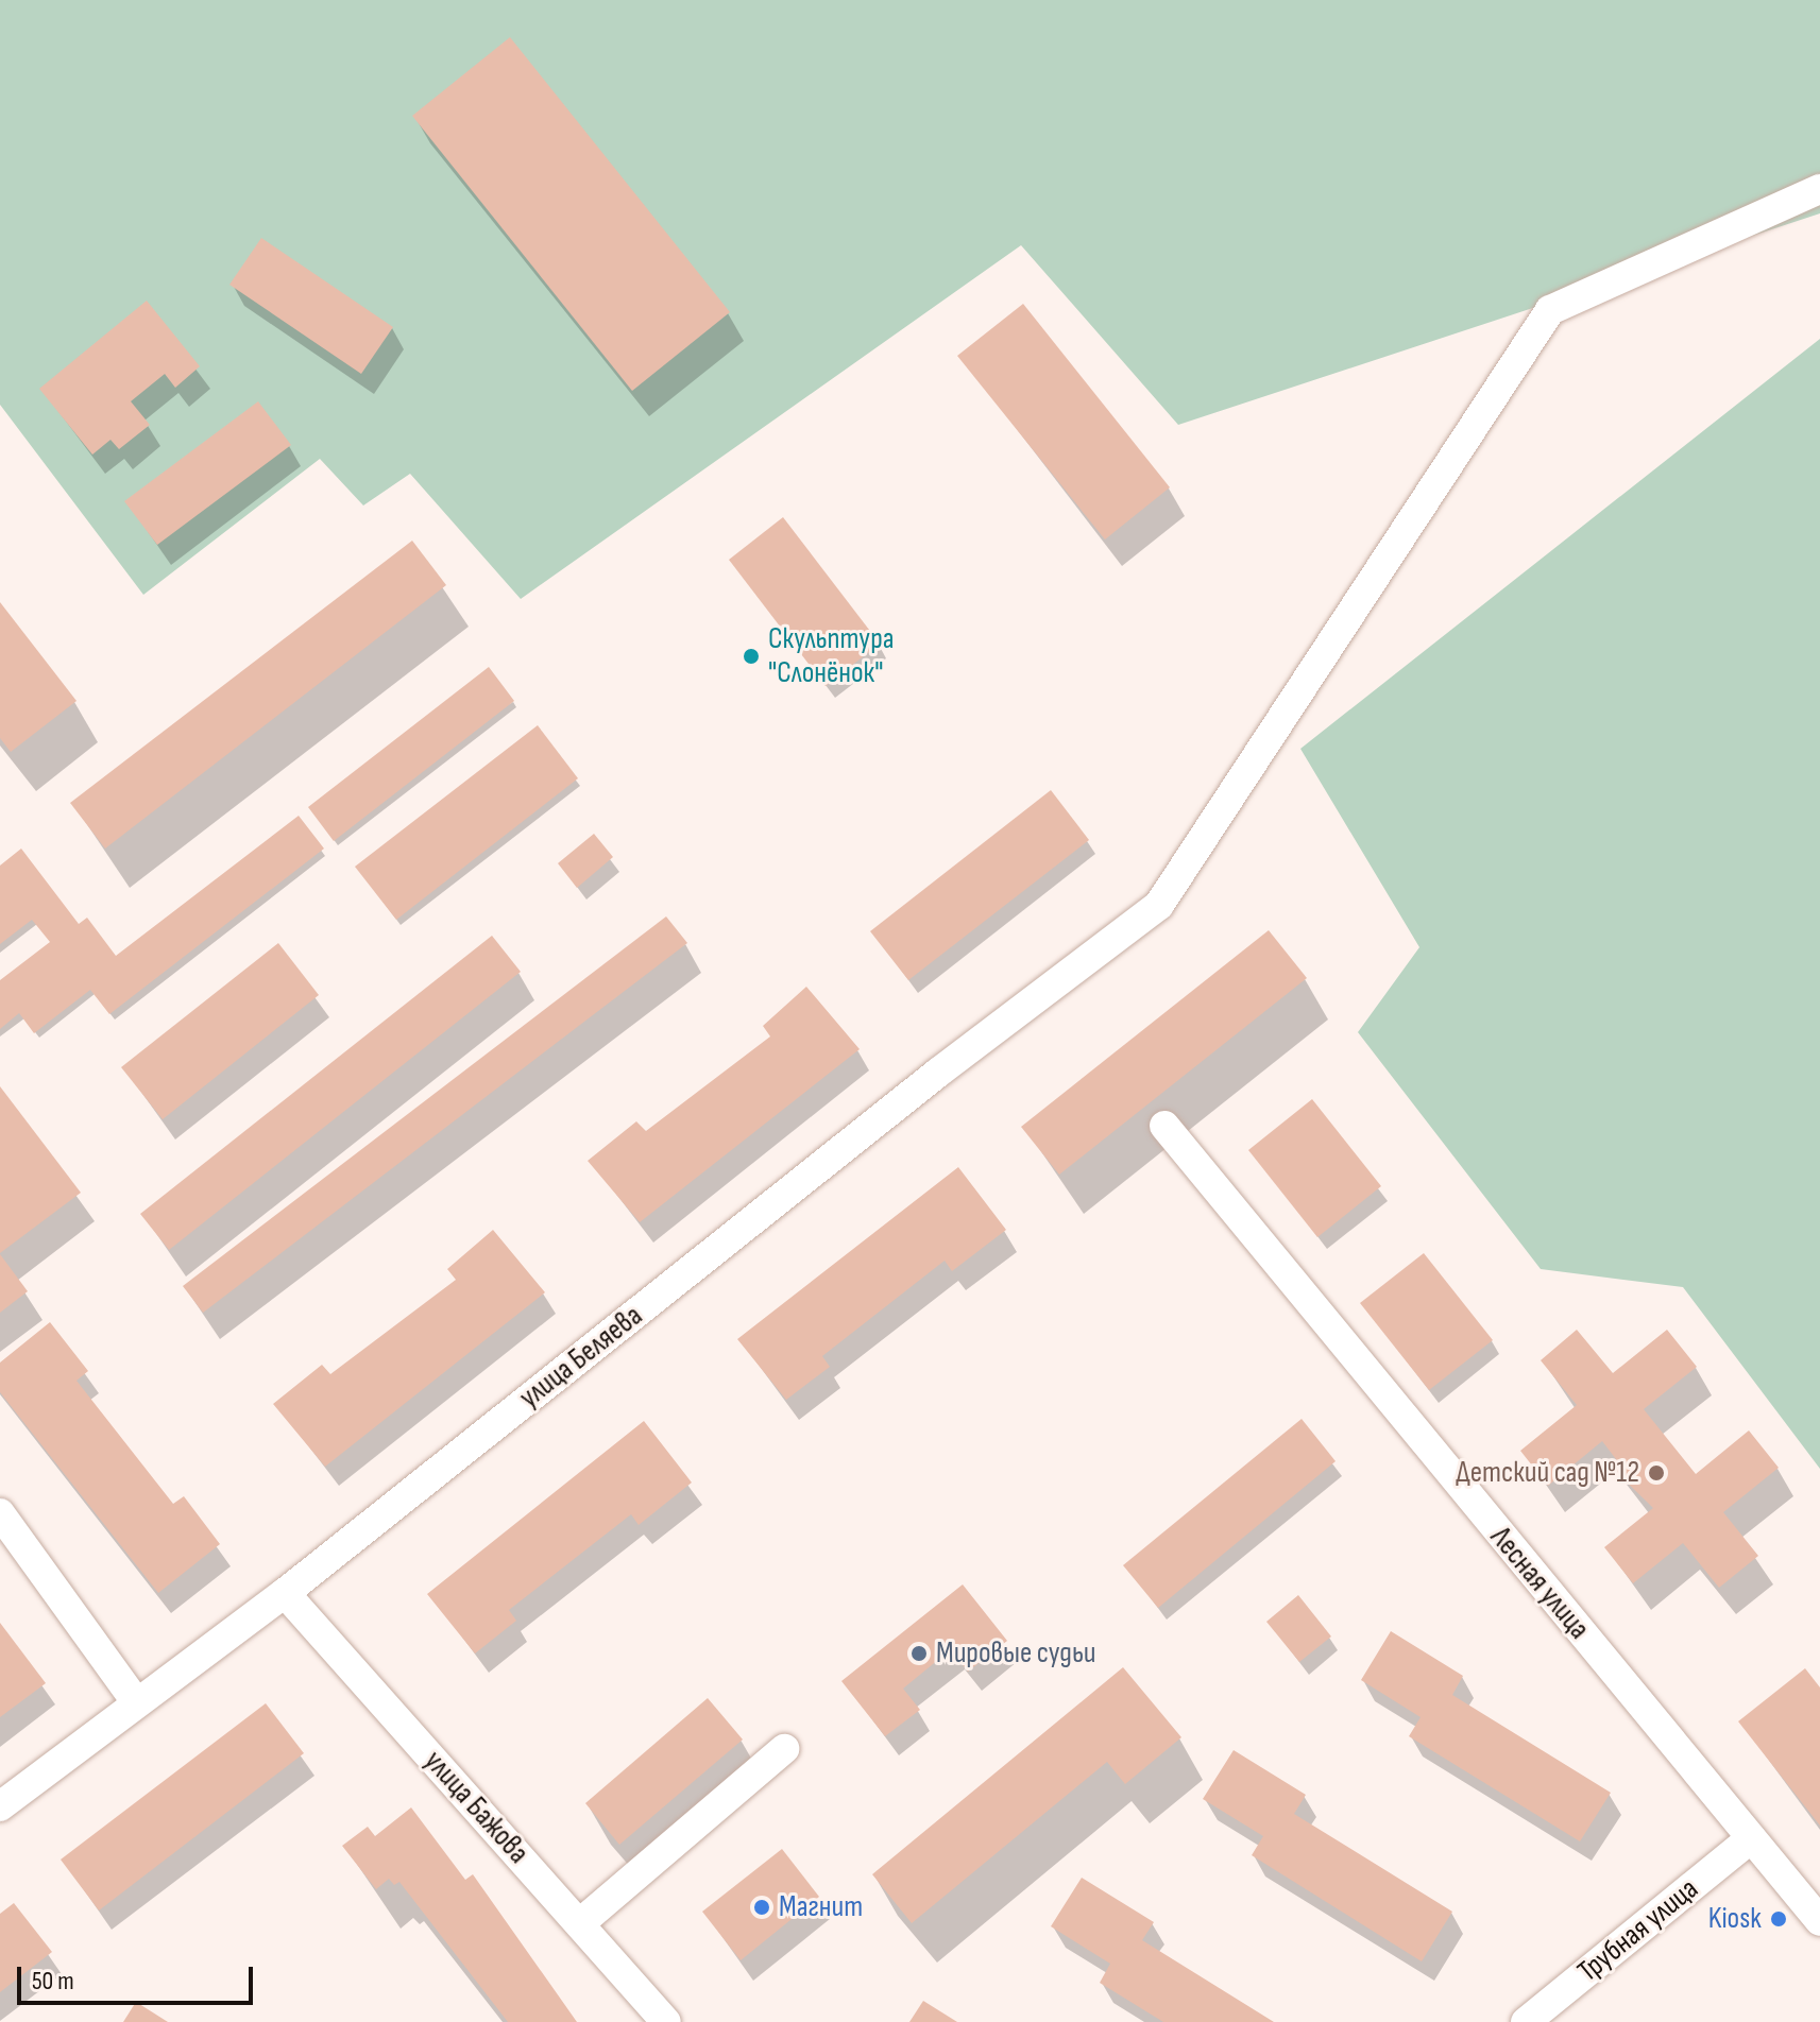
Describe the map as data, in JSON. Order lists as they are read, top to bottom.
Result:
{
  "streets": {
    "street": [
      "улица Беляева",
      "Лесная улица",
      "улица Бажова",
      "Трубная улица"
    ]
  },
  "crossings": [
    ["улица Беляева", "улица Бажова"],
    ["Лесная улица", "Трубная улица"]
  ],
  "places": [
    "Скульптура \"Слонёнок\"",
    "Детский сад №12",
    "Мировые судьи",
    "Магнит",
    "Kiosk"
  ],
  "scale_bar": "50 m"
}
